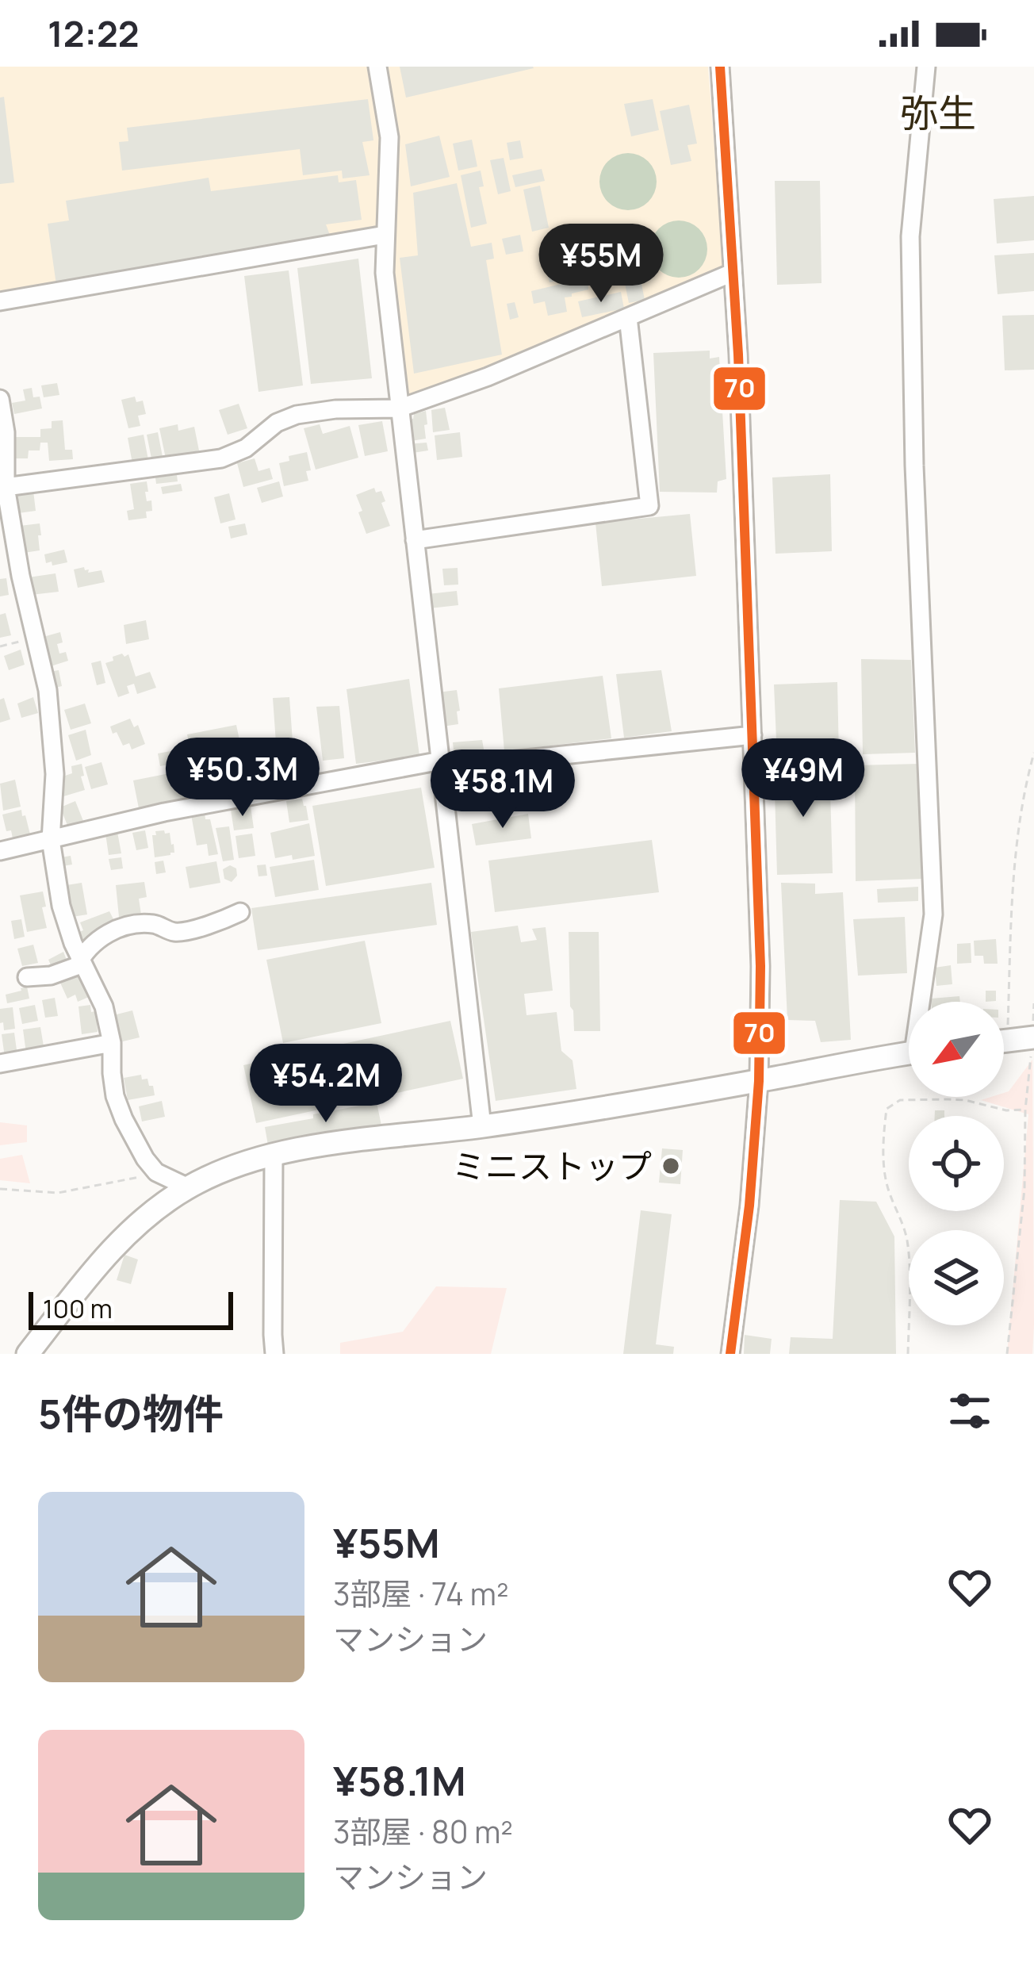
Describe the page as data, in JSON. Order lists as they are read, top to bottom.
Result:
{
  "districts": ["弥生"],
  "places": ["ミニストップ"],
  "lines": ["transit line 70"],
  "scale_bar": "100 m",
  "north": "bottom left",
  "page": {
    "status": "12:22",
    "price": [
      "¥55M",
      "¥50.3M",
      "¥49M",
      "¥58.1M",
      "¥54.2M"
    ],
    "scale": "100 m",
    "heading": "5件の物件",
    "list": [
      {
        "name": "¥55M",
        "note": "3部屋 · 74 m² · マンション"
      },
      {
        "name": "¥58.1M",
        "note": "3部屋 · 80 m² · マンション"
      }
    ]
  }
}
